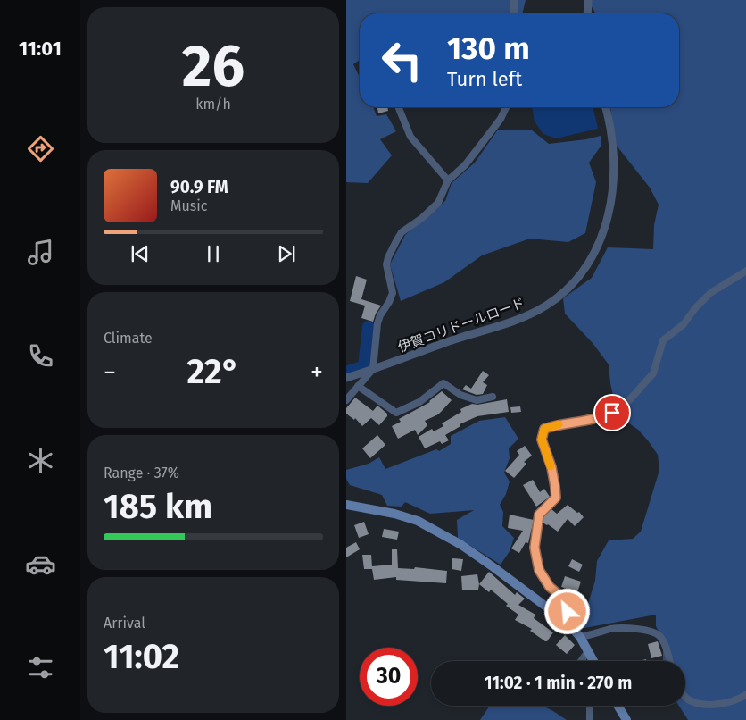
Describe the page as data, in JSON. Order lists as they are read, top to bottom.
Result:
{
  "streets": {
    "street": ["伊賀コリドールロード"]
  },
  "page": {
    "tabs": "11:01",
    "tile": [
      ["26", "km/h"],
      "Climate",
      ["Range · 37%", "185 km"],
      ["Arrival", "11:02"]
    ],
    "turn": ["130 m", "Turn left"],
    "song": ["90.9 FM", "Music"],
    "heat": ["−", "22°", "+"],
    "limit": "30",
    "trip": "11:02 · 1 min · 270 m"
  }
}
